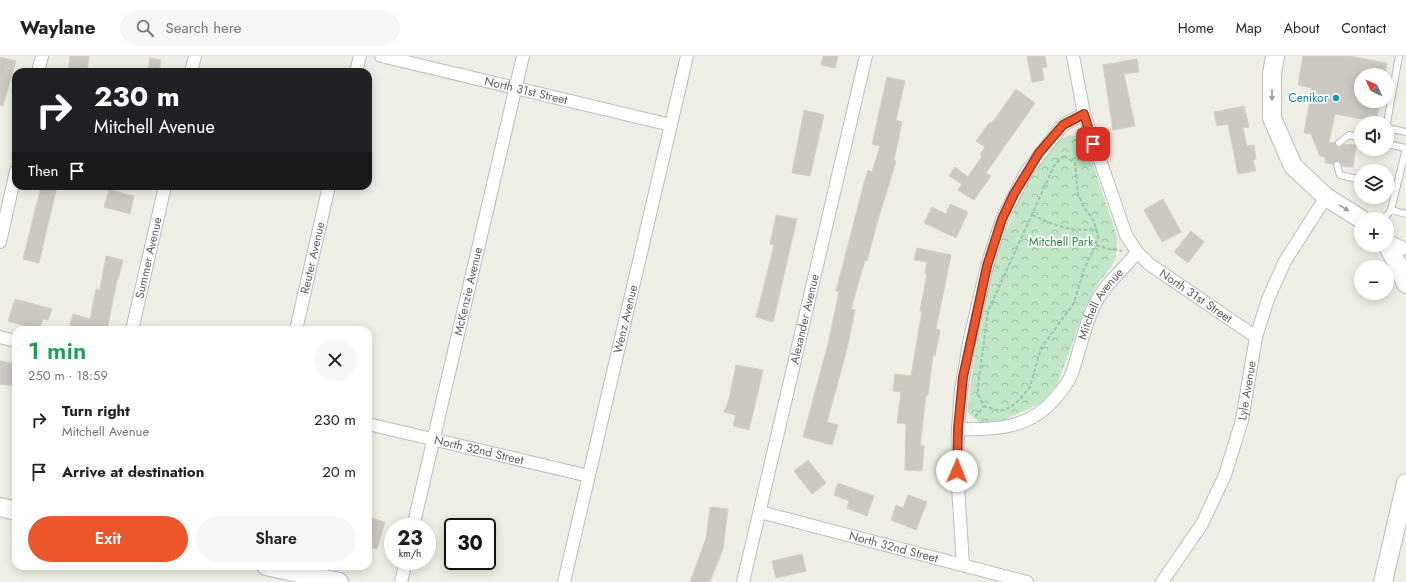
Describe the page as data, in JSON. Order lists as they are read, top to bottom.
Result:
{
  "streets": {
    "street": [
      "North 31st Street",
      "Summer Avenue",
      "Reuter Avenue",
      "McKenzie Avenue",
      "Mitchell Avenue",
      "Wenz Avenue",
      "Alexander Avenue",
      "Lyle Avenue",
      "North 32nd Street"
    ]
  },
  "crossings": [
    ["North 31st Street", "McKenzie Avenue"],
    ["North 31st Street", "Mitchell Avenue"],
    ["North 31st Street", "Wenz Avenue"],
    ["North 31st Street", "Lyle Avenue"],
    ["McKenzie Avenue", "North 32nd Street"],
    ["Wenz Avenue", "North 32nd Street"],
    ["Alexander Avenue", "North 32nd Street"]
  ],
  "parks": ["Mitchell Park"],
  "places": ["Cenikor"],
  "north": "top left",
  "page": {
    "header": "Waylane",
    "search": "Search here",
    "nav": [
      "Home",
      "Map",
      "About",
      "Contact"
    ],
    "map_buttons": ["+", "−"],
    "turn": ["230 m", "Mitchell Avenue"],
    "then": "Then",
    "heading": ["1 min", "250 m · 18:59"],
    "list": [
      {
        "name": "Turn right",
        "note": "Mitchell Avenue",
        "value": "230 m"
      },
      {
        "name": "Arrive at destination",
        "value": "20 m"
      }
    ],
    "buttons": ["Exit", "Share"],
    "speed": "23 km/h",
    "limit": "30"
  }
}
